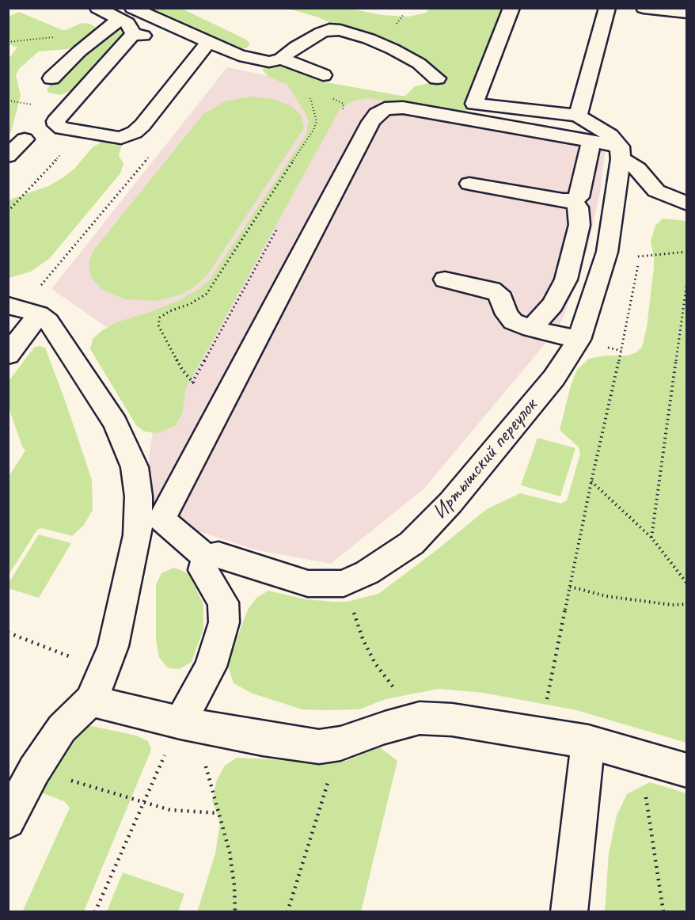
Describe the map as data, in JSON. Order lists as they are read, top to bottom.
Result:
{
  "streets": {
    "street": ["Иртышский переулок"]
  }
}
